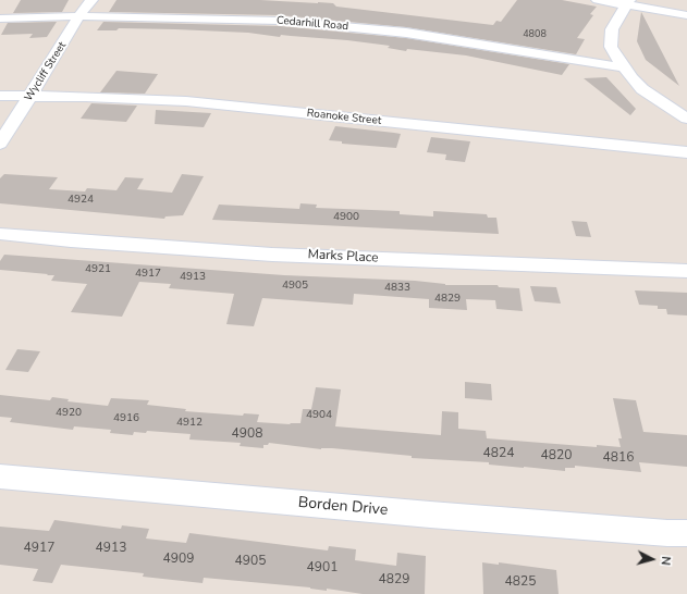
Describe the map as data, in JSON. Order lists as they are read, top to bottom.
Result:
{
  "streets": {
    "street": [
      "Cedarhill Road",
      "Wycliff Street",
      "Roanoke Street",
      "Marks Place",
      "Borden Drive"
    ]
  },
  "crossings": [
    ["Cedarhill Road", "Wycliff Street"],
    ["Wycliff Street", "Roanoke Street"]
  ],
  "house_numbers": [
    "4808",
    "4924",
    "4900",
    "4921",
    "4917",
    "4913",
    "4905",
    "4833",
    "4829",
    "4920",
    "4904",
    "4916",
    "4912",
    "4908",
    "4824",
    "4820",
    "4816",
    "4917",
    "4913",
    "4909",
    "4905",
    "4901",
    "4829",
    "4825"
  ],
  "north": "right"
}
